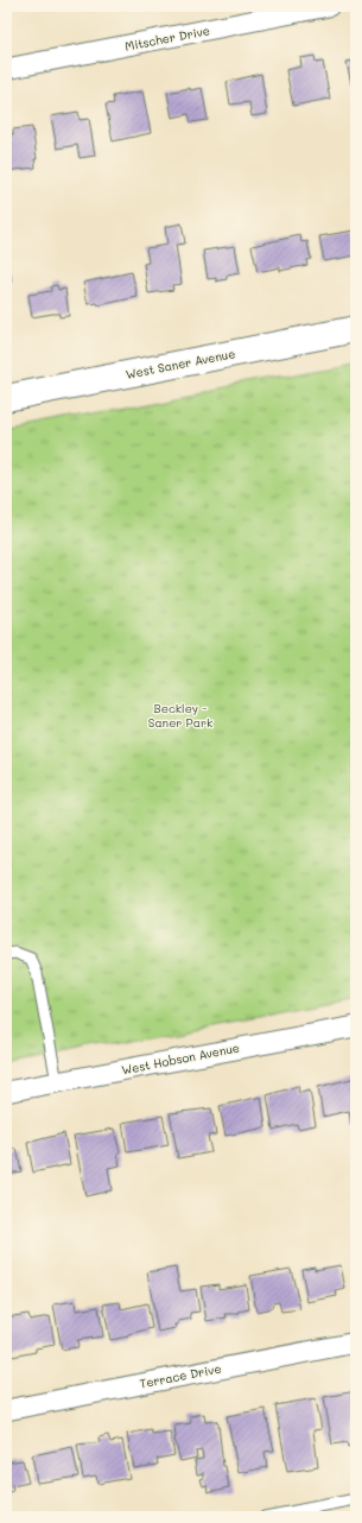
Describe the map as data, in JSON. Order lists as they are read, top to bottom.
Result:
{
  "streets": {
    "street": [
      "Mitscher Drive",
      "West Saner Avenue",
      "West Hobson Avenue",
      "Terrace Drive"
    ]
  },
  "parks": ["Beckley - Saner Park"]
}
